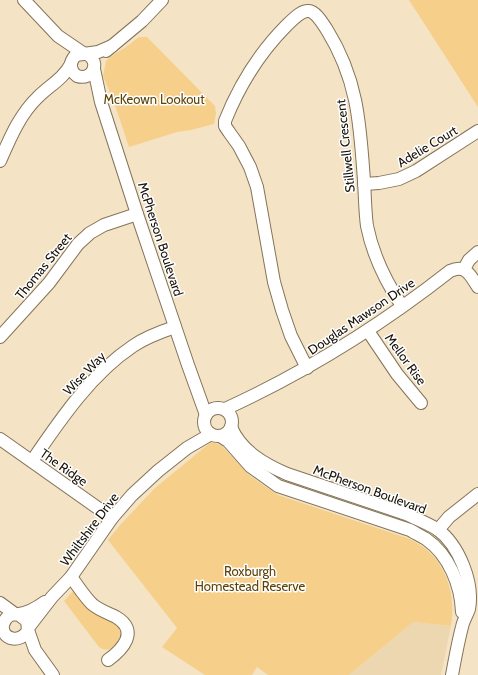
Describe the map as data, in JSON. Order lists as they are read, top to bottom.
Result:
{
  "streets": {
    "street": [
      "Stillwell Crescent",
      "Adelie Court",
      "McPherson Boulevard",
      "Thomas Street",
      "Douglas Mawson Drive",
      "Mellor Rise",
      "Wise Way",
      "The Ridge",
      "Whiltshire Drive"
    ]
  },
  "crossings": [
    ["Stillwell Crescent", "Adelie Court"],
    ["Stillwell Crescent", "Douglas Mawson Drive"],
    ["McPherson Boulevard", "Thomas Street"],
    ["McPherson Boulevard", "Douglas Mawson Drive"],
    ["McPherson Boulevard", "Wise Way"],
    ["McPherson Boulevard", "Whiltshire Drive"],
    ["Douglas Mawson Drive", "Mellor Rise"],
    ["Wise Way", "The Ridge"],
    ["The Ridge", "Whiltshire Drive"]
  ],
  "parks": ["McKeown Lookout", "Roxburgh Homestead Reserve"]
}
